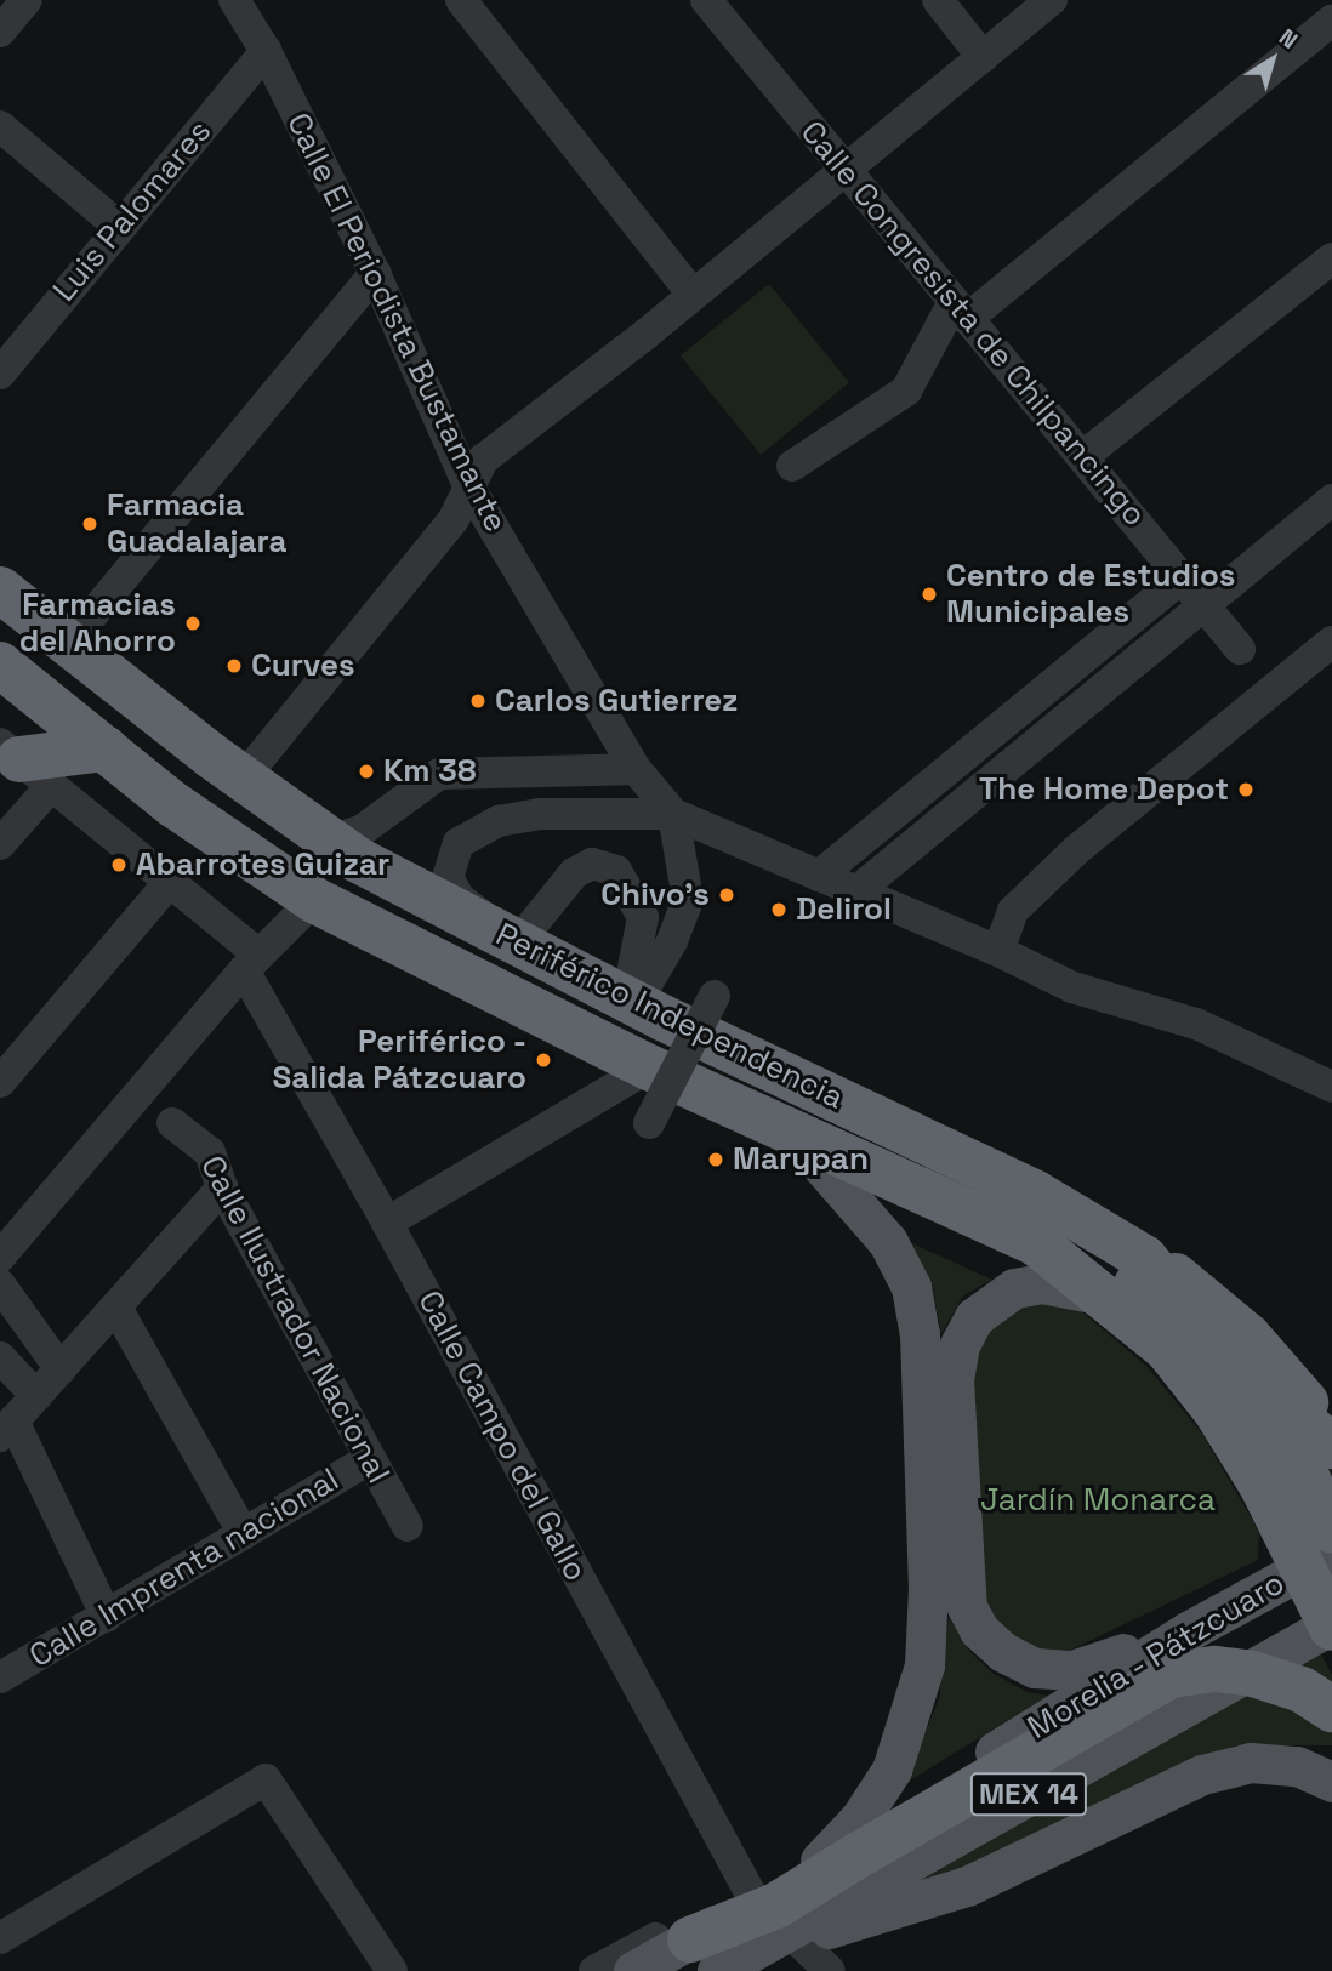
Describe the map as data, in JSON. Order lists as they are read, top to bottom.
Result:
{
  "streets": {
    "highway": ["Periférico Independencia"],
    "main road": ["Morelia - Pátzcuaro", "MEX 14"],
    "street": [
      "Luis Palomares",
      "Calle El Periodista Bustamante",
      "Calle Congresista de Chilpancingo",
      "Calle Ilustrador Nacional",
      "Calle Campo del Gallo",
      "Calle Imprenta nacional"
    ]
  },
  "crossings": [
    ["Luis Palomares", "Calle El Periodista Bustamante"],
    ["Calle Ilustrador Nacional", "Calle Imprenta nacional"],
    ["Calle Campo del Gallo", "Morelia - Pátzcuaro"],
    ["Morelia - Pátzcuaro", "MEX 14"]
  ],
  "parks": ["Jardín Monarca"],
  "places": [
    "Farmacia Guadalajara",
    "Centro de Estudios Municipales",
    "Farmacias del Ahorro",
    "Curves",
    "Carlos Gutierrez",
    "Km 38",
    "The Home Depot",
    "Abarrotes Guizar",
    "Chivo's",
    "Delirol",
    "Periférico - Salida Pátzcuaro",
    "Marypan"
  ],
  "north": "top right"
}
